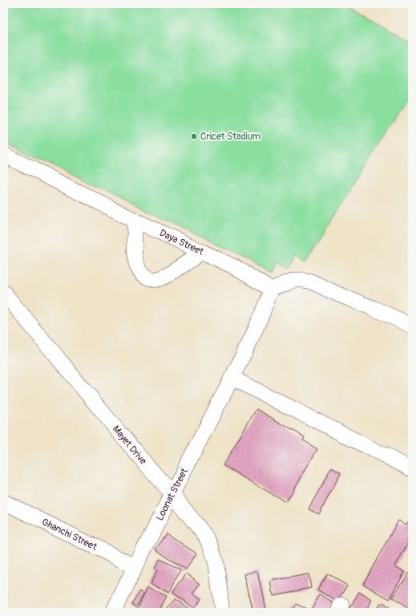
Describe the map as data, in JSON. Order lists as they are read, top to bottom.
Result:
{
  "streets": {
    "street": [
      "Daya Street",
      "Mayet Drive",
      "Loonat Street",
      "Ghanchi Street"
    ]
  },
  "crossings": [
    ["Mayet Drive", "Loonat Street"],
    ["Loonat Street", "Ghanchi Street"]
  ],
  "places": ["Cricet Stadium"]
}
